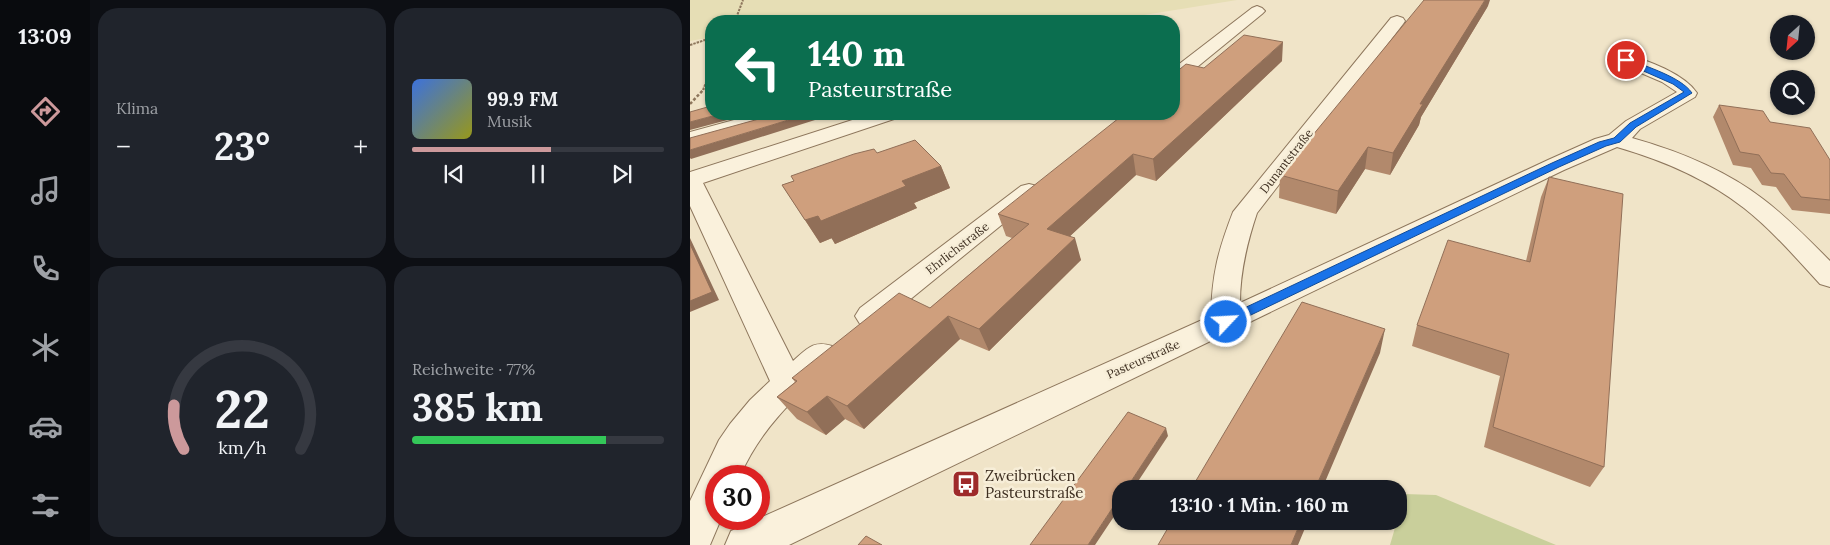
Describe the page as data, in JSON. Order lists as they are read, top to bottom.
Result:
{
  "streets": {
    "street": ["Dunantstraße", "Ehrlichstraße", "Pasteurstraße"]
  },
  "crossings": [
    ["Dunantstraße", "Pasteurstraße"]
  ],
  "places": {
    "bus stop": ["Zweibrücken Pasteurstraße"]
  },
  "north": "bottom left",
  "page": {
    "tabs": "13:09",
    "tile": [
      "Klima",
      ["Reichweite · 77%", "385 km"]
    ],
    "turn": ["140 m", "Pasteurstraße"],
    "song": ["99.9 FM", "Musik"],
    "heat": ["−", "23°", "+"],
    "limit": "30",
    "trip": "13:10 · 1 Min. · 160 m",
    "gauge": ["22", "km/h"]
  }
}
